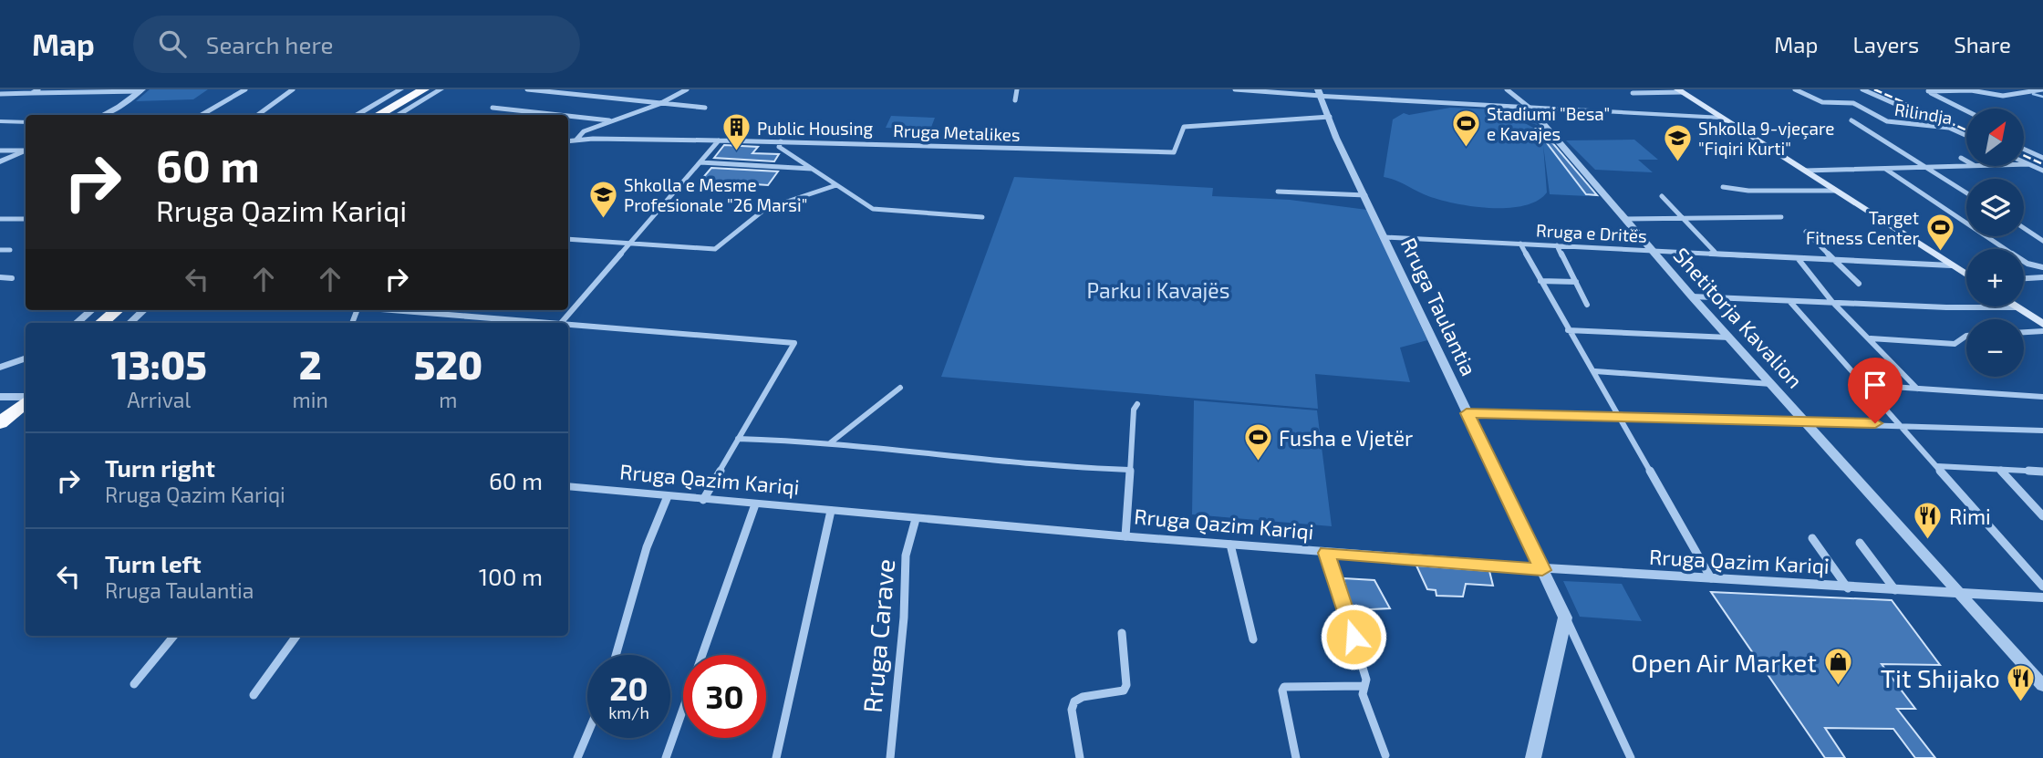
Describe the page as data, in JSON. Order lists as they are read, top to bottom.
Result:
{
  "streets": {
    "street": [
      "Rilindja",
      "Rruga Metalikes",
      "Rruga e Dritës",
      "Rruga Taulantia",
      "Shetitorja Kavalion",
      "Rruga Qazim Kariqi",
      "Rruga Carave"
    ]
  },
  "crossings": [
    ["Rruga Metalikes", "Rruga Taulantia"],
    ["Rruga e Dritës", "Rruga Taulantia"],
    ["Rruga e Dritës", "Shetitorja Kavalion"],
    ["Rruga Taulantia", "Rruga Qazim Kariqi"],
    ["Shetitorja Kavalion", "Rruga Qazim Kariqi"],
    ["Rruga Qazim Kariqi", "Rruga Carave"]
  ],
  "parks": ["Parku i Kavajës"],
  "places": {
    "sports": ["Stadiumi \"Besa\" e Kavajes", "Target Fitness Center", "Fusha e Vjetër"],
    "building": ["Public Housing"],
    "school or university": ["Shkolla 9-vjeçare \"Fiqiri Kurti\"", "Shkolla e Mesme Profesionale \"26 Marsi\""],
    "restaurant": ["Rimi", "Tit Shijako"],
    "shop": ["Open Air Market"]
  },
  "north": "top right",
  "page": {
    "header": "Map",
    "search": "Search here",
    "nav": ["Map", "Layers", "Share"],
    "map_buttons": ["+", "−"],
    "turn": ["60 m", "Rruga Qazim Kariqi"],
    "eta": [
      "13:05",
      "Arrival",
      "2",
      "min",
      "520",
      "m"
    ],
    "list": [
      {
        "name": "Turn right",
        "note": "Rruga Qazim Kariqi",
        "value": "60 m"
      },
      {
        "name": "Turn left",
        "note": "Rruga Taulantia",
        "value": "100 m"
      }
    ],
    "speed": "20 km/h",
    "limit": "30"
  }
}
